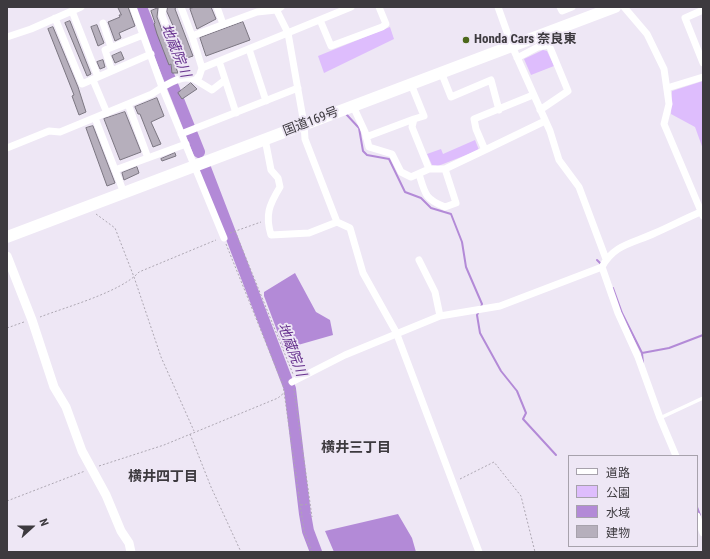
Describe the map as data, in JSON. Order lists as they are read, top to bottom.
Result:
{
  "streets": {
    "highway": ["国道169号"]
  },
  "districts": ["横井三丁目", "横井四丁目"],
  "water": ["地蔵院川"],
  "places": ["Honda Cars 奈良東"],
  "legend": [
    "道路",
    "公園",
    "水域",
    "建物"
  ],
  "north": "right"
}
